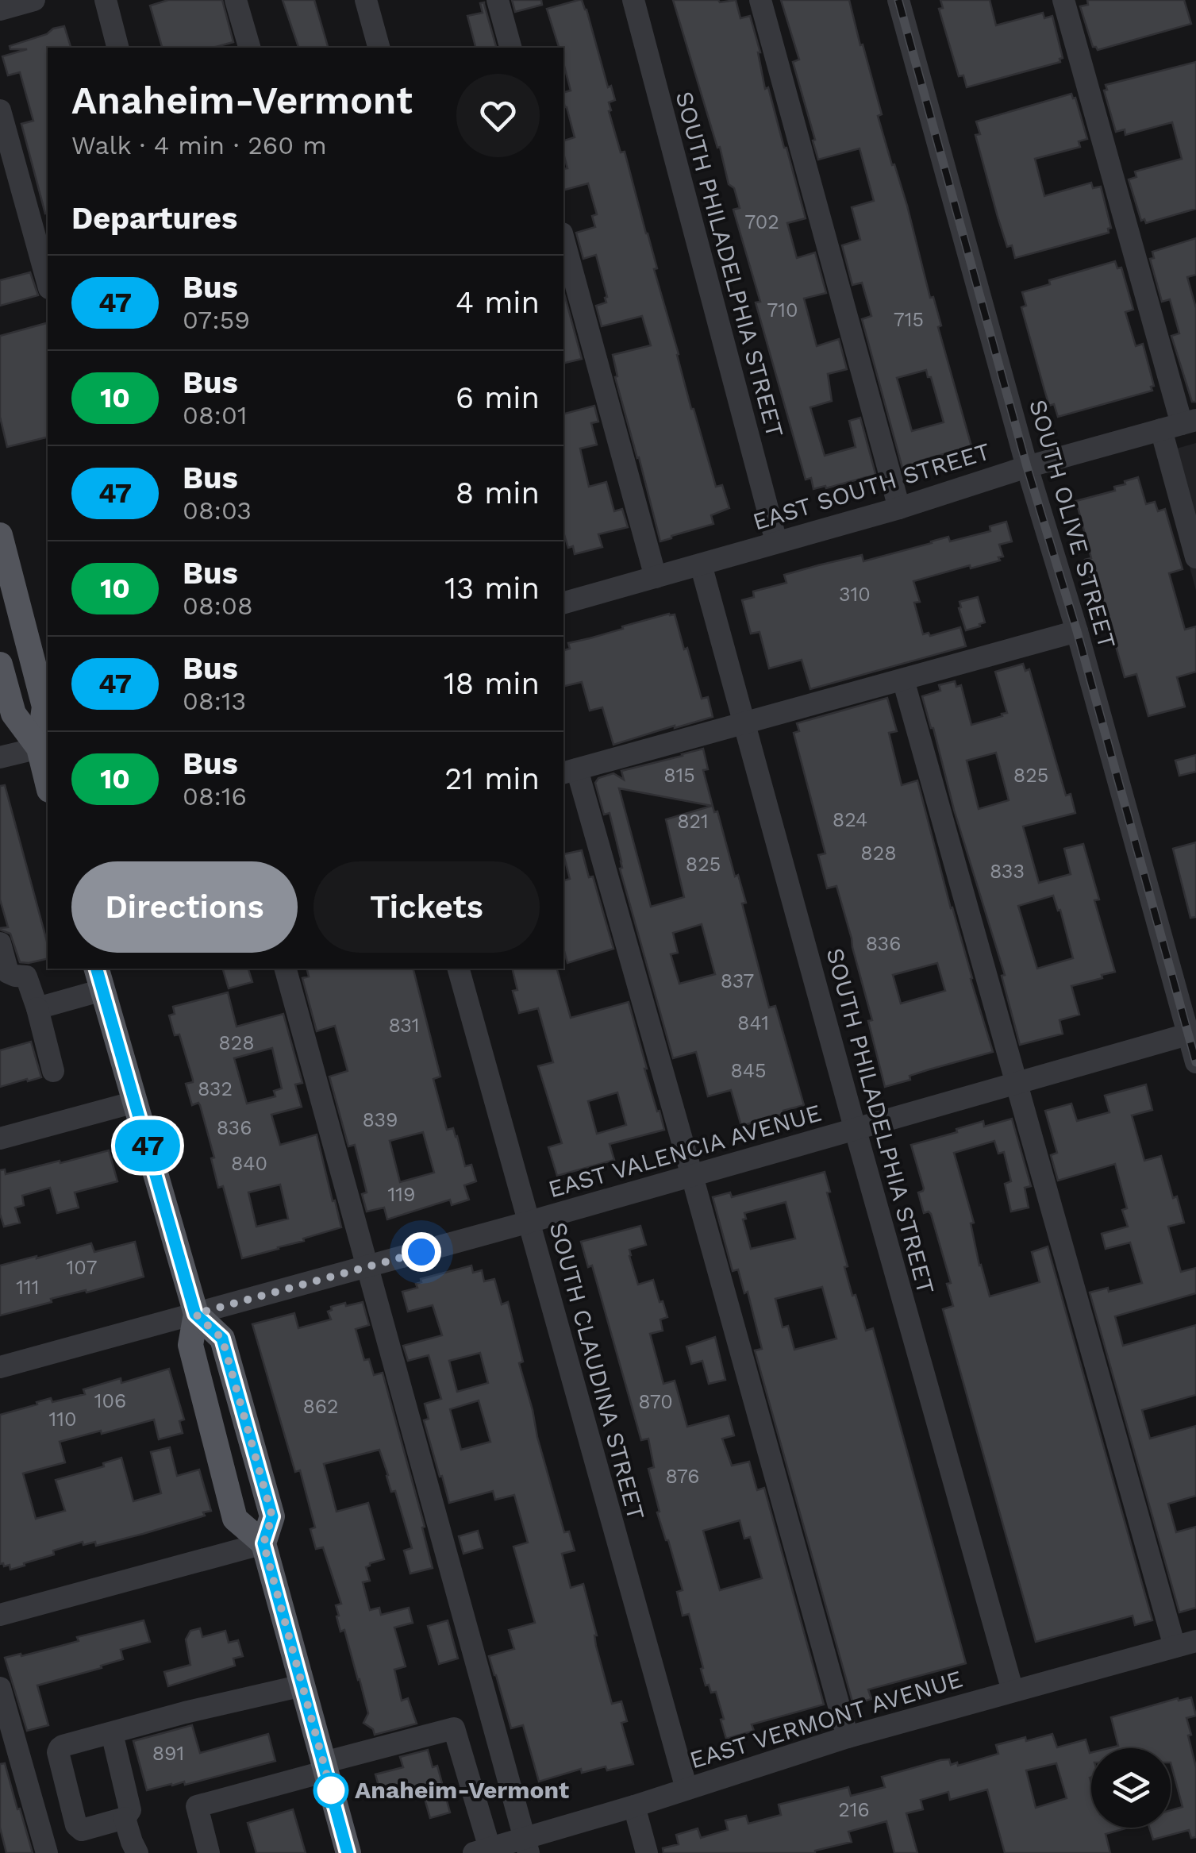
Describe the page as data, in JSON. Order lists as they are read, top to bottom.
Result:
{
  "streets": {
    "street": [
      "SOUTH PHILADELPHIA STREET",
      "EAST SOUTH STREET",
      "SOUTH OLIVE STREET",
      "EAST VALENCIA AVENUE",
      "SOUTH CLAUDINA STREET",
      "EAST VERMONT AVENUE"
    ]
  },
  "crossings": [
    ["SOUTH PHILADELPHIA STREET", "EAST SOUTH STREET"],
    ["SOUTH PHILADELPHIA STREET", "EAST VALENCIA AVENUE"],
    ["SOUTH PHILADELPHIA STREET", "EAST VERMONT AVENUE"],
    ["EAST SOUTH STREET", "SOUTH OLIVE STREET"],
    ["SOUTH OLIVE STREET", "EAST VALENCIA AVENUE"],
    ["EAST VALENCIA AVENUE", "SOUTH CLAUDINA STREET"],
    ["SOUTH CLAUDINA STREET", "EAST VERMONT AVENUE"]
  ],
  "places": ["Anaheim-Vermont"],
  "lines": ["bus line 47"],
  "house_numbers": [
    "702",
    "710",
    "715",
    "310",
    "815",
    "825",
    "824",
    "821",
    "828",
    "825",
    "833",
    "836",
    "837",
    "841",
    "831",
    "828",
    "845",
    "832",
    "839",
    "836",
    "840",
    "119",
    "107",
    "111",
    "106",
    "870",
    "862",
    "110",
    "876",
    "891",
    "216"
  ],
  "page": {
    "on_map": "47",
    "heading": [
      ["Anaheim-Vermont", "Walk · 4 min · 260 m"],
      "Departures"
    ],
    "list": [
      {
        "mark": "47",
        "name": "Bus",
        "note": "07:59",
        "value": "4 min"
      },
      {
        "mark": "10",
        "name": "Bus",
        "note": "08:01",
        "value": "6 min"
      },
      {
        "mark": "47",
        "name": "Bus",
        "note": "08:03",
        "value": "8 min"
      },
      {
        "mark": "10",
        "name": "Bus",
        "note": "08:08",
        "value": "13 min"
      },
      {
        "mark": "47",
        "name": "Bus",
        "note": "08:13",
        "value": "18 min"
      },
      {
        "mark": "10",
        "name": "Bus",
        "note": "08:16",
        "value": "21 min"
      }
    ],
    "buttons": ["Directions", "Tickets"]
  }
}
